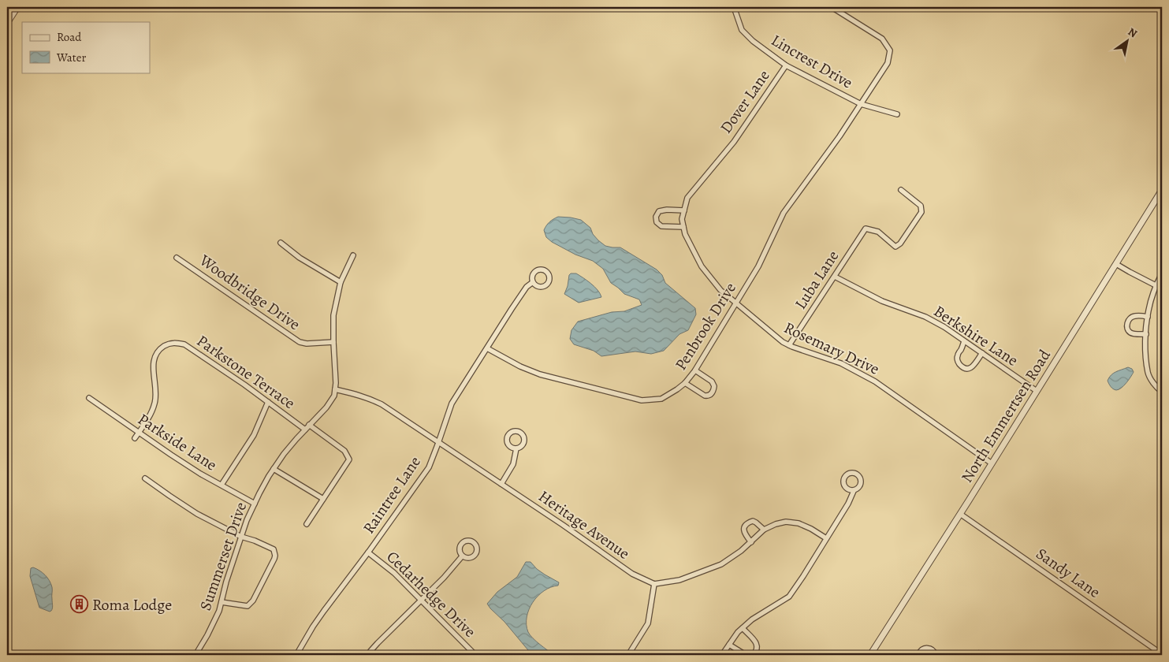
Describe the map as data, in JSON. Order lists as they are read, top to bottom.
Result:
{
  "streets": {
    "street": [
      "Lincrest Drive",
      "Dover Lane",
      "Luba Lane",
      "Woodbridge Drive",
      "Penbrook Drive",
      "Berkshire Lane",
      "Rosemary Drive",
      "Parkstone Terrace",
      "North Emmertsen Road",
      "Parkside Lane",
      "Raintree Lane",
      "Heritage Avenue",
      "Summerset Drive",
      "Sandy Lane",
      "Cedarhedge Drive"
    ]
  },
  "crossings": [
    ["Lincrest Drive", "Dover Lane"],
    ["Lincrest Drive", "Penbrook Drive"],
    ["Dover Lane", "Rosemary Drive"],
    ["Luba Lane", "Berkshire Lane"],
    ["Luba Lane", "Rosemary Drive"],
    ["Woodbridge Drive", "Summerset Drive"],
    ["Penbrook Drive", "Rosemary Drive"],
    ["Penbrook Drive", "Raintree Lane"],
    ["Berkshire Lane", "North Emmertsen Road"],
    ["Rosemary Drive", "North Emmertsen Road"],
    ["Parkstone Terrace", "Parkside Lane"],
    ["Parkstone Terrace", "Summerset Drive"],
    ["North Emmertsen Road", "Sandy Lane"],
    ["Parkside Lane", "Summerset Drive"],
    ["Raintree Lane", "Heritage Avenue"],
    ["Raintree Lane", "Cedarhedge Drive"],
    ["Heritage Avenue", "Summerset Drive"]
  ],
  "places": {
    "building": ["Roma Lodge"]
  },
  "legend": ["Road", "Water"],
  "north": "top right"
}
